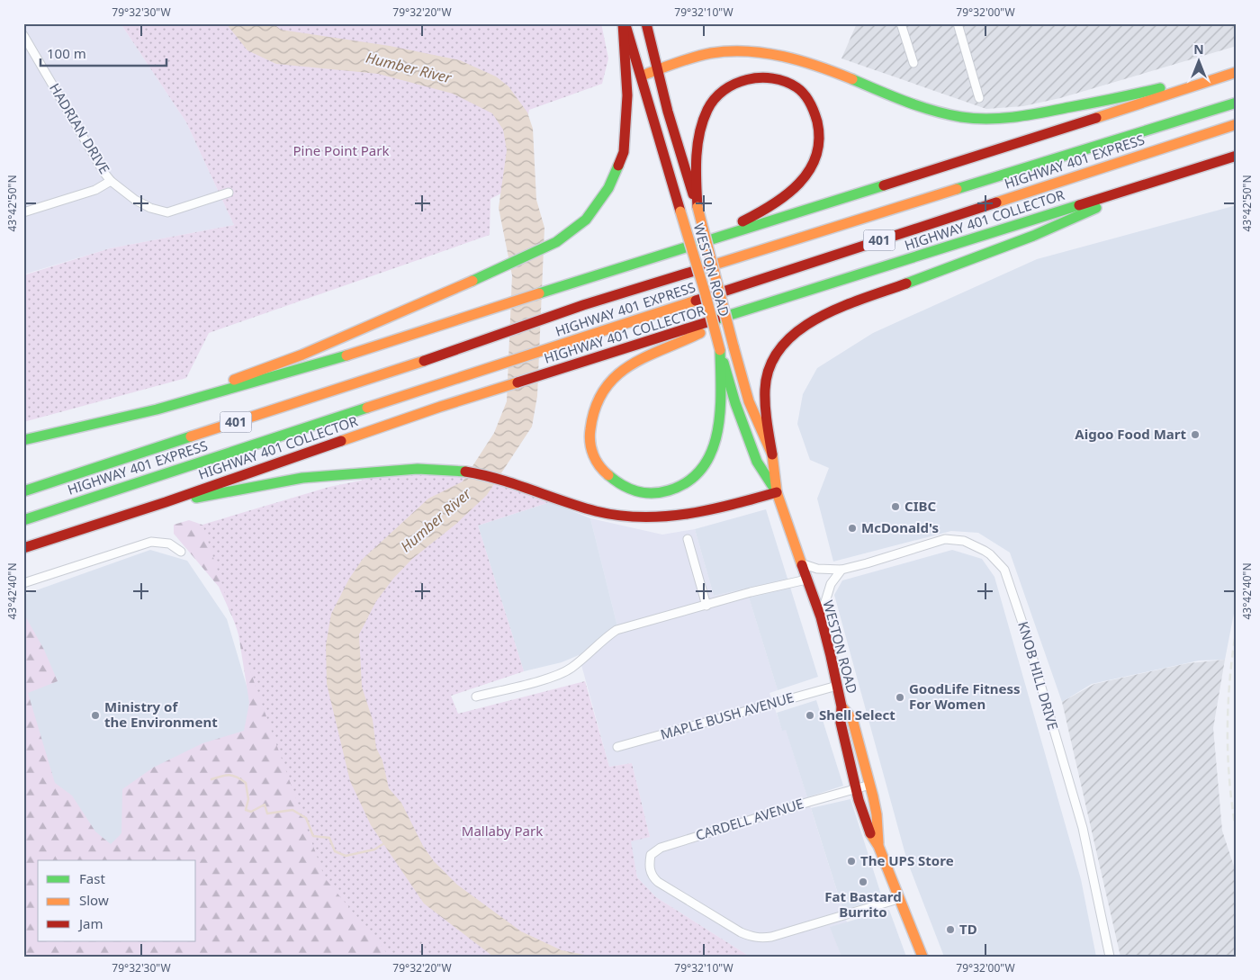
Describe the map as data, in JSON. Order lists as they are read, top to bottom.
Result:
{
  "streets": {
    "main road": [
      "HIGHWAY 401 EXPRESS",
      "HIGHWAY 401 COLLECTOR",
      "401",
      "WESTON ROAD"
    ],
    "street": [
      "HADRIAN DRIVE",
      "KNOB HILL DRIVE",
      "MAPLE BUSH AVENUE",
      "CARDELL AVENUE"
    ]
  },
  "crossings": [
    ["WESTON ROAD", "KNOB HILL DRIVE"],
    ["WESTON ROAD", "MAPLE BUSH AVENUE"],
    ["WESTON ROAD", "CARDELL AVENUE"]
  ],
  "water": ["Humber River"],
  "parks": ["Pine Point Park", "Mallaby Park"],
  "places": [
    "Aigoo Food Mart",
    "CIBC",
    "McDonald's",
    "GoodLife Fitness For Women",
    "Ministry of the Environment",
    "Shell Select",
    "The UPS Store",
    "Fat Bastard Burrito",
    "TD"
  ],
  "legend": ["Fast", "Slow", "Jam"],
  "scale_bar": "100 m",
  "north": "top",
  "coordinates": [
    "79°32'30\"W",
    "79°32'20\"W",
    "79°32'10\"W",
    "79°32'00\"W",
    "43°42'50\"N",
    "43°42'40\"N"
  ]
}
